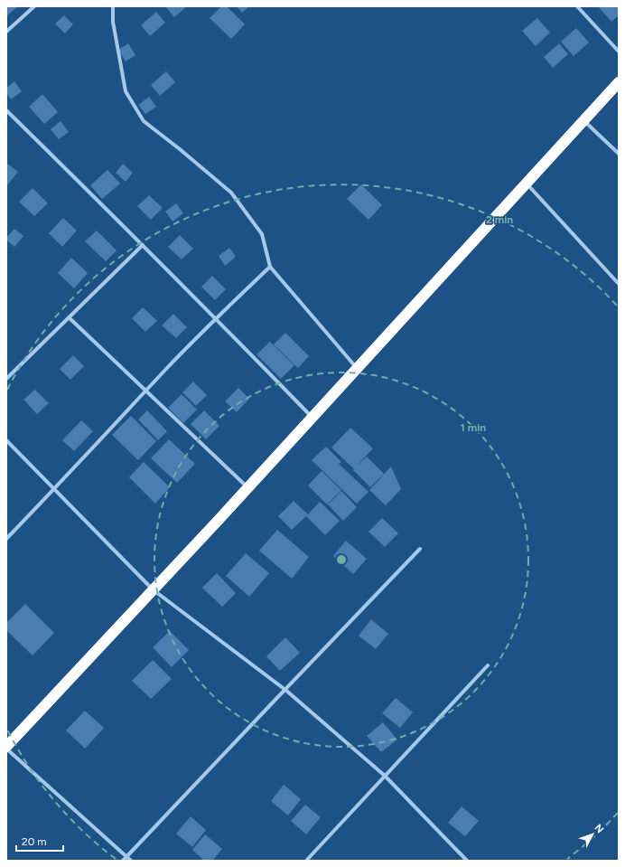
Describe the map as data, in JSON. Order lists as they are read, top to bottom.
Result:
{
  "scale_bar": "20 m",
  "north": "top right",
  "rings": ["2 min", "1 min"]
}
